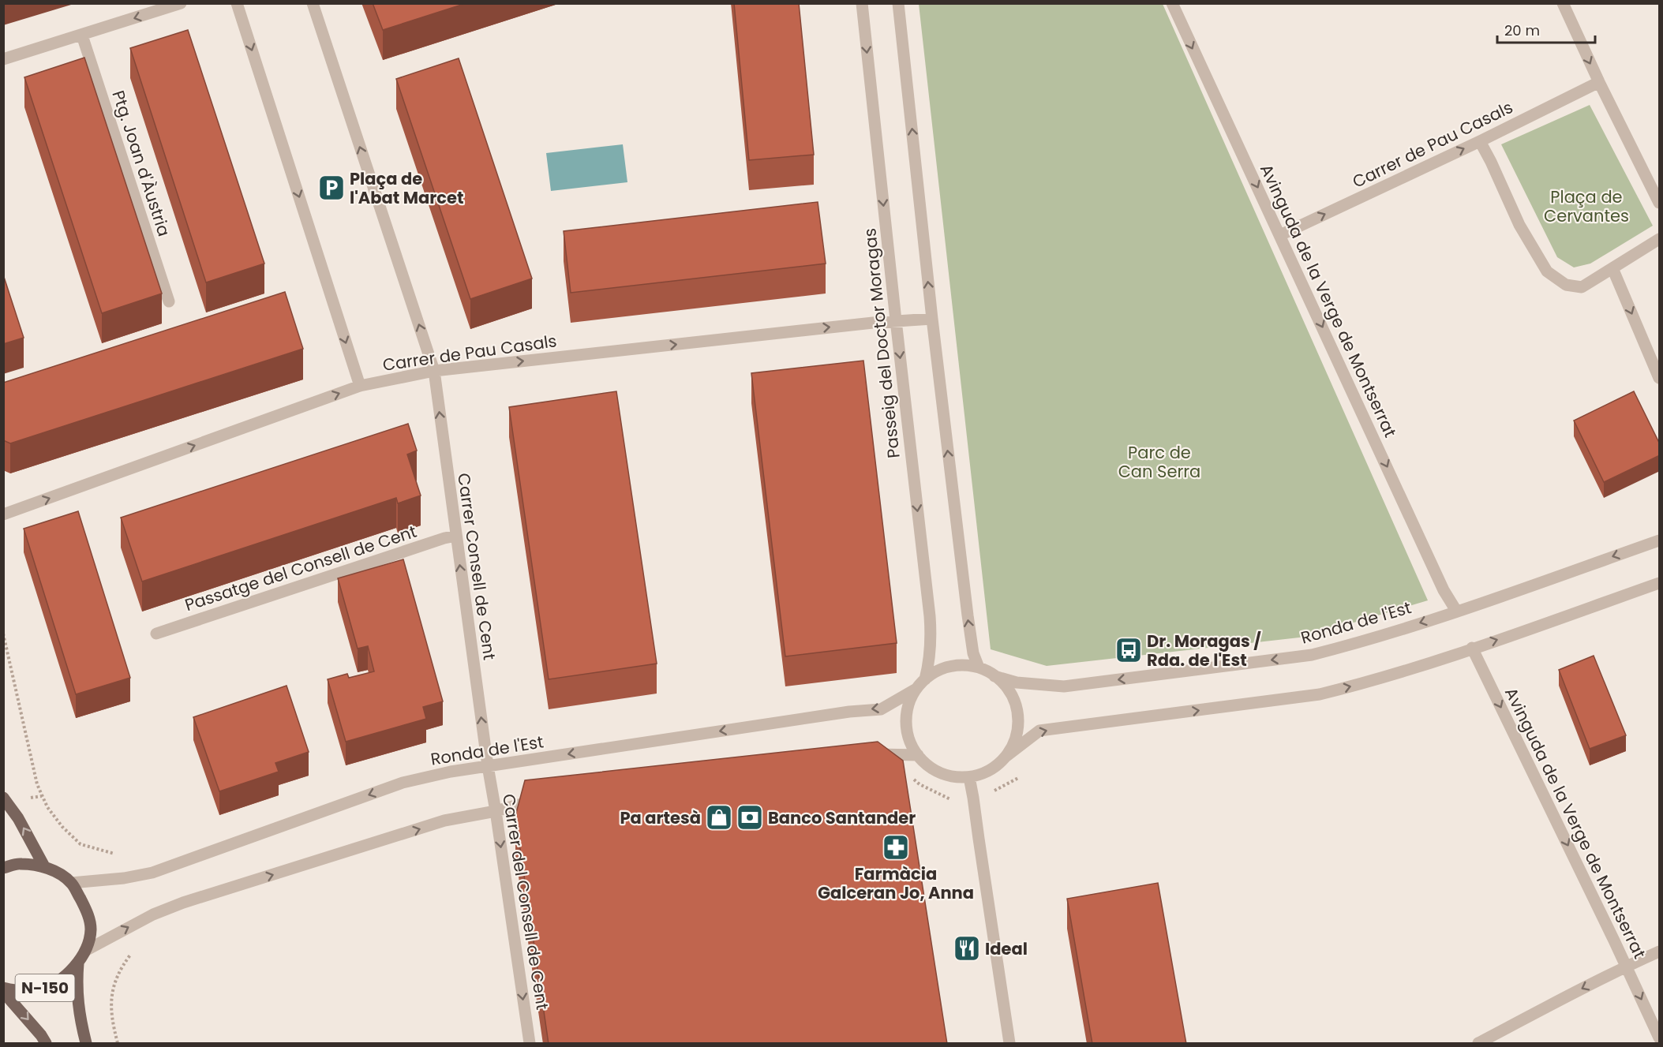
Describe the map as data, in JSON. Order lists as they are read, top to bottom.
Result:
{
  "streets": {
    "main road": ["N-150"],
    "street": [
      "Carrer de Pau Casals",
      "Ptg. Joan d'Àustria",
      "Avinguda de la Verge de Montserrat",
      "Passeig del Doctor Moragas",
      "Carrer Consell de Cent",
      "Passatge del Consell de Cent",
      "Ronda de l'Est",
      "Carrer del Consell de Cent"
    ]
  },
  "crossings": [
    ["Carrer de Pau Casals", "Avinguda de la Verge de Montserrat"],
    ["Carrer de Pau Casals", "Passeig del Doctor Moragas"],
    ["Carrer de Pau Casals", "Carrer Consell de Cent"],
    ["Avinguda de la Verge de Montserrat", "Ronda de l'Est"],
    ["Passeig del Doctor Moragas", "Ronda de l'Est"],
    ["Carrer Consell de Cent", "Passatge del Consell de Cent"],
    ["Carrer Consell de Cent", "Ronda de l'Est"],
    ["Carrer Consell de Cent", "Carrer del Consell de Cent"],
    ["Ronda de l'Est", "Carrer del Consell de Cent"],
    ["Ronda de l'Est", "N-150"]
  ],
  "one_way": ["Carrer de Pau Casals", "Avinguda de la Verge de Montserrat", "Carrer del Consell de Cent"],
  "parks": ["Plaça de Cervantes", "Parc de Can Serra"],
  "places": {
    "parking": ["Plaça de l'Abat Marcet"],
    "bus stop": ["Dr. Moragas / Rda. de l'Est"],
    "shop": ["Pa artesà"],
    "bank": ["Banco Santander"],
    "pharmacy": ["Farmàcia Galceran Jo, Anna"],
    "restaurant": ["Ideal"]
  },
  "scale_bar": "20 m"
}
